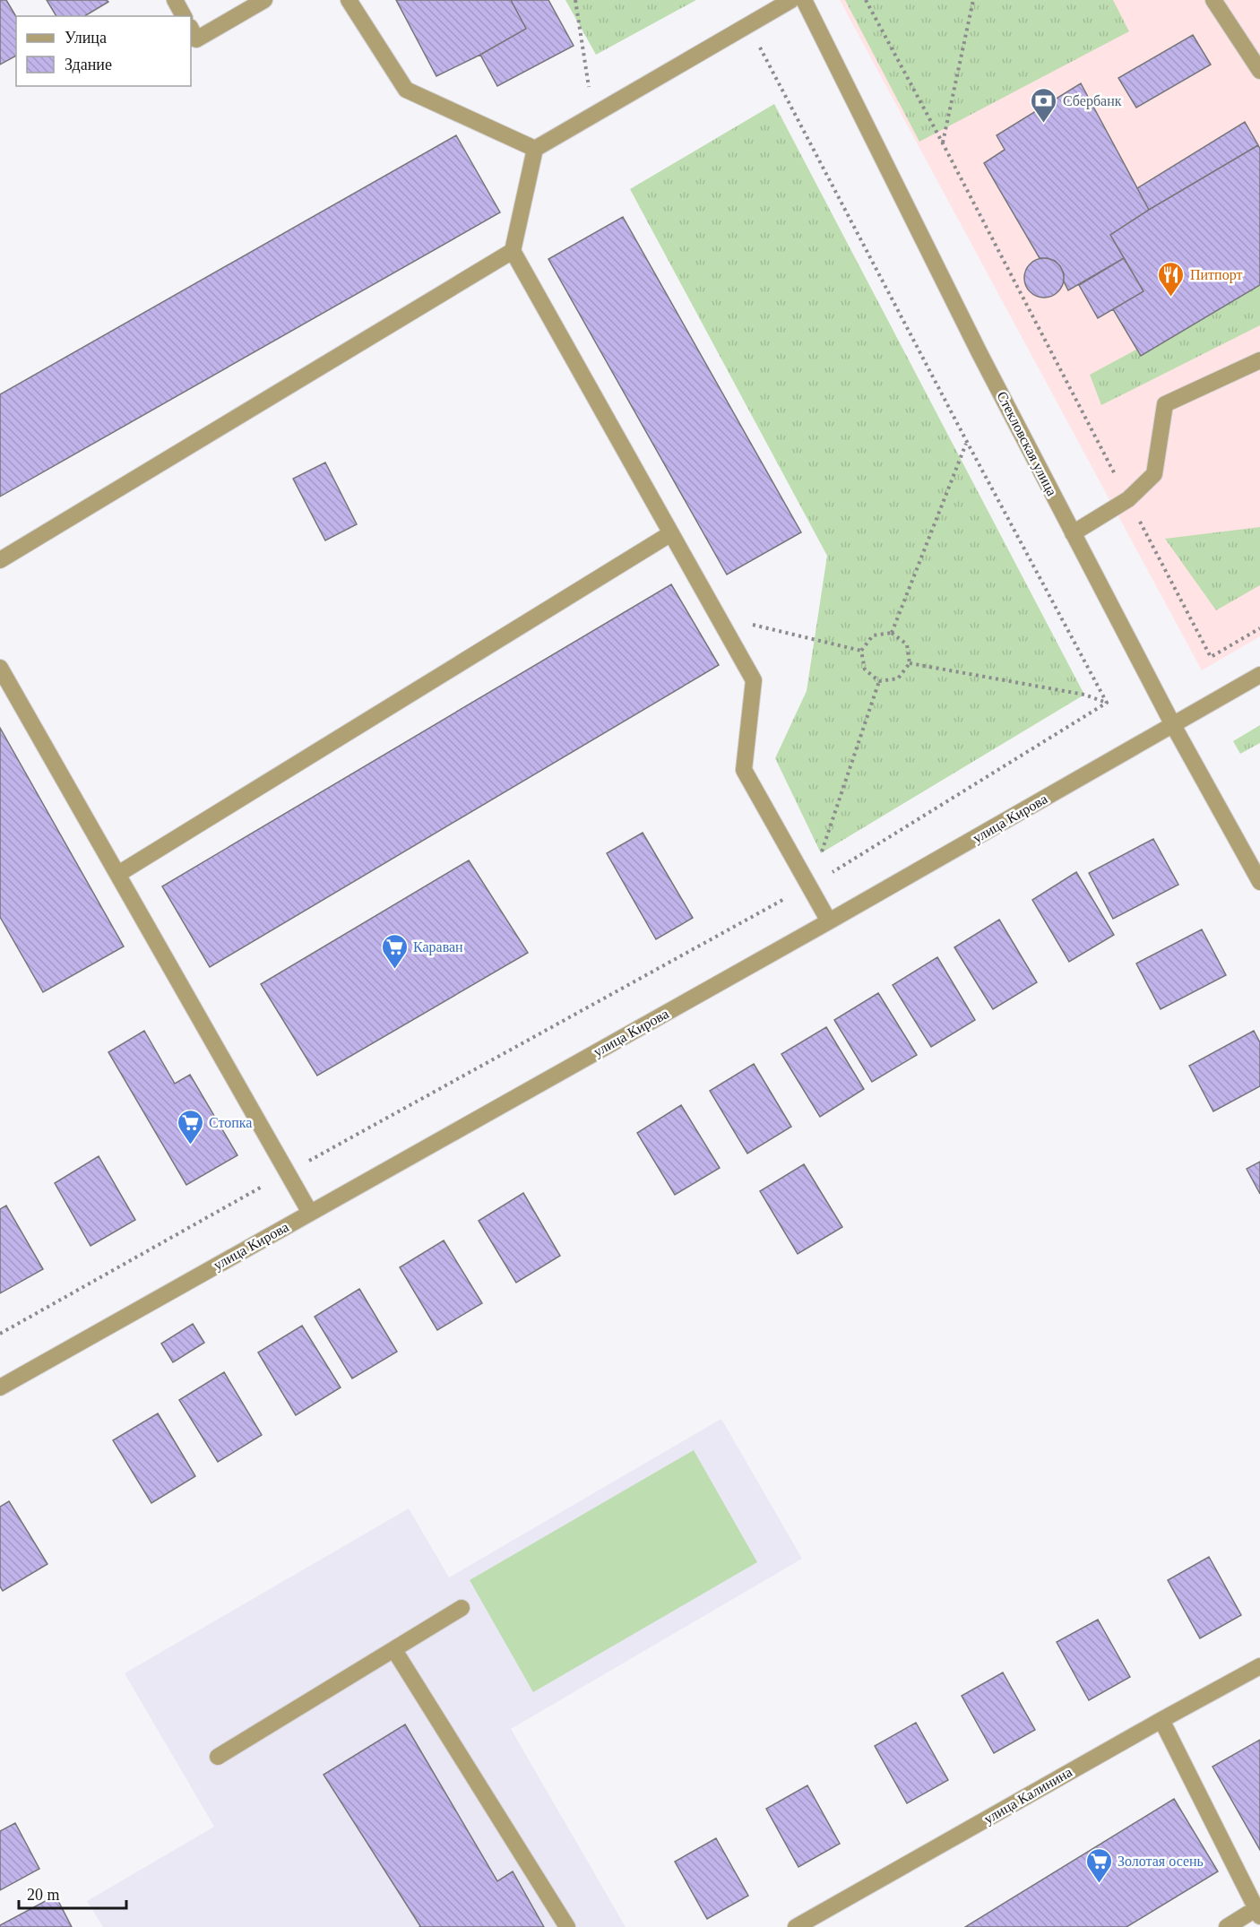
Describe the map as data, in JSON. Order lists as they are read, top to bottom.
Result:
{
  "streets": {
    "street": ["Стекловская улица", "улица Кирова", "улица Калинина"]
  },
  "crossings": [
    ["Стекловская улица", "улица Кирова"]
  ],
  "places": {
    "bank": ["Сбербанк"],
    "restaurant": ["Питпорт"],
    "supermarket": ["Караван", "Стопка", "Золотая осень"]
  },
  "legend": ["Улица", "Здание"],
  "scale_bar": "20 m"
}
